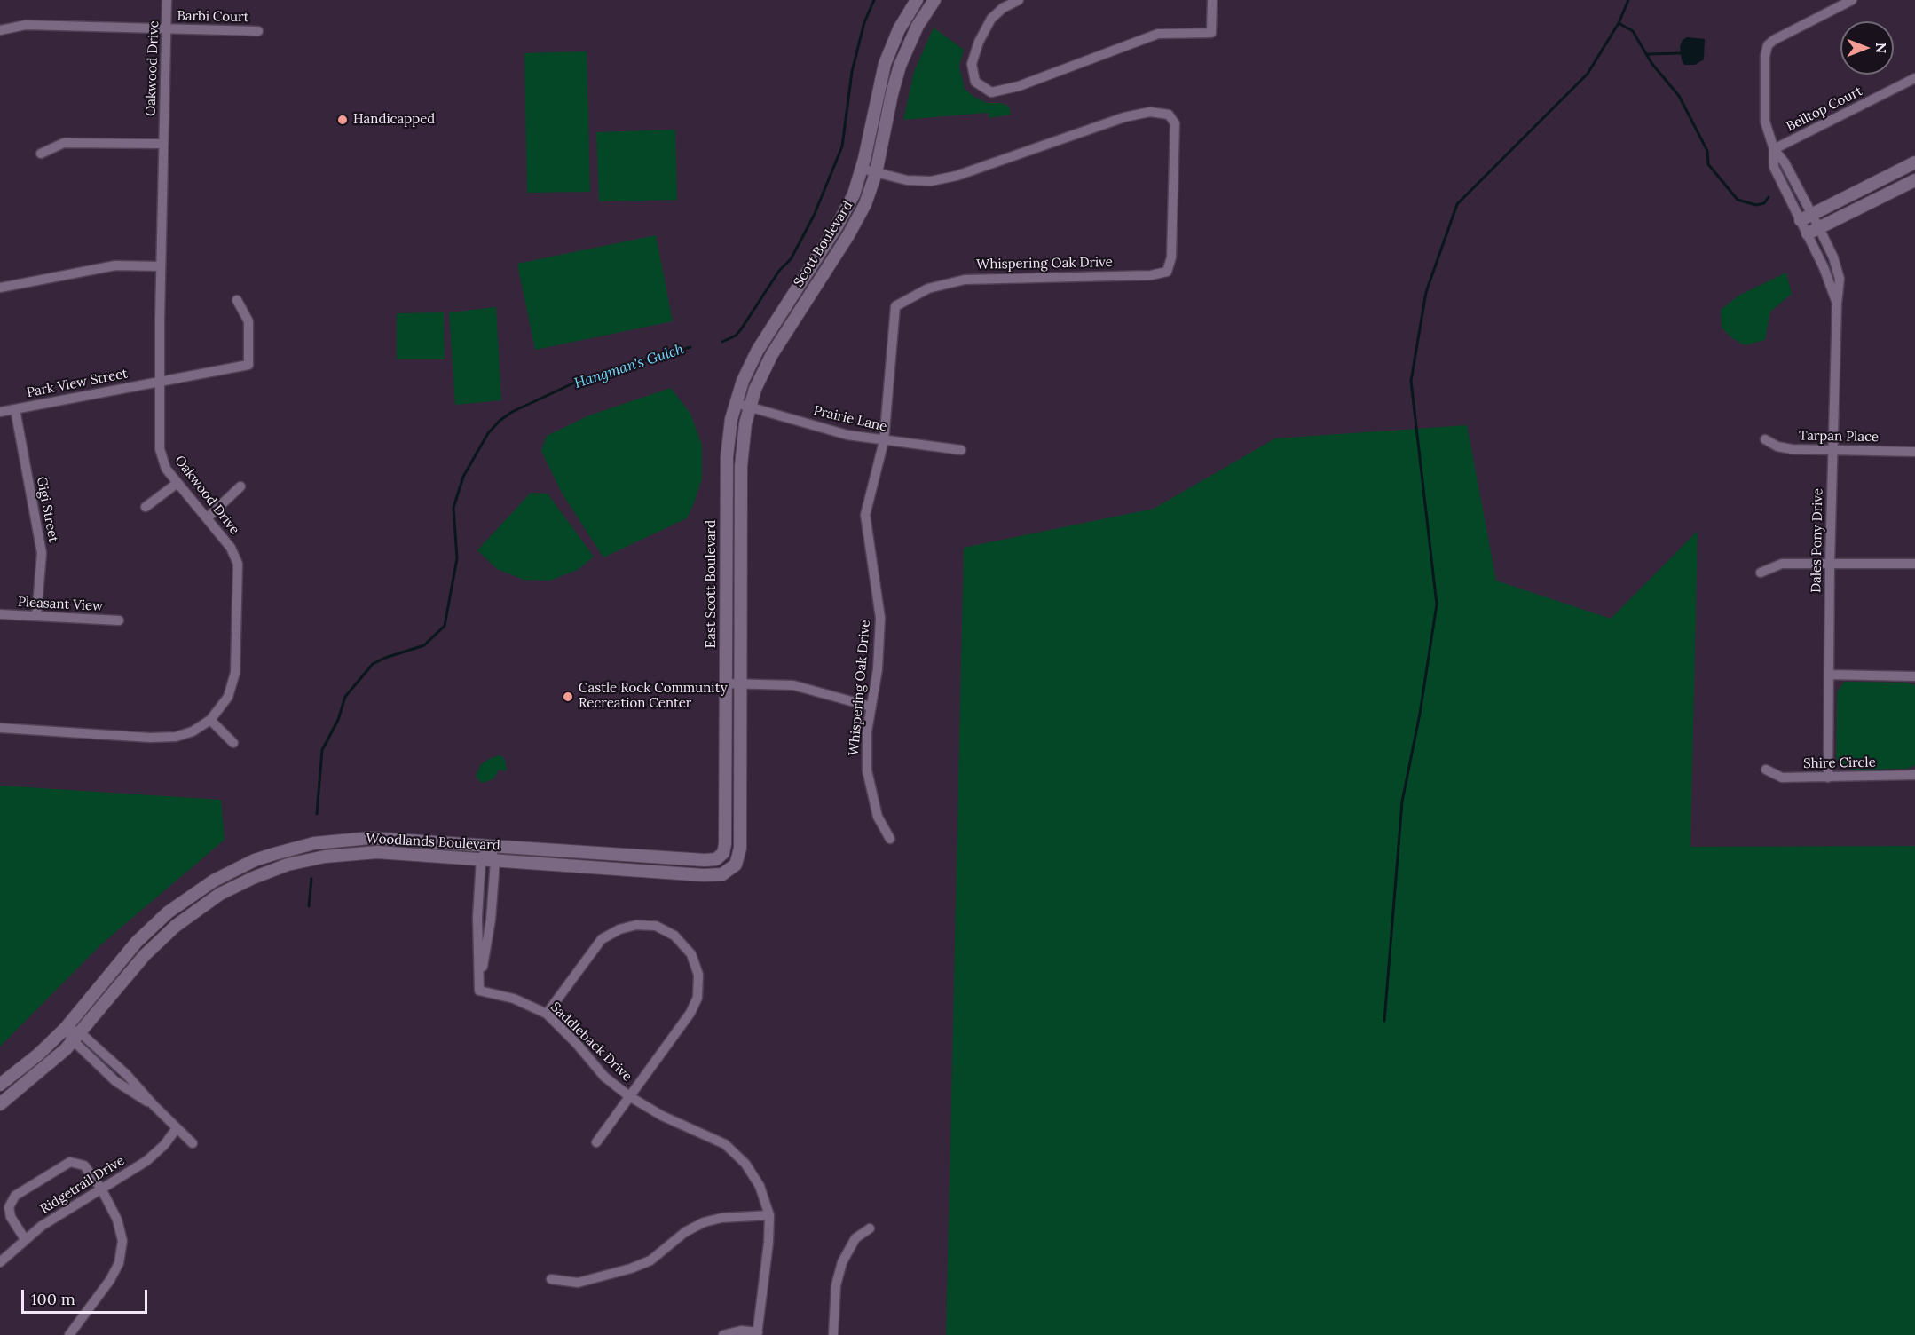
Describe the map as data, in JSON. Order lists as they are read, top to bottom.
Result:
{
  "streets": {
    "street": [
      "Barbi Court",
      "Oakwood Drive",
      "Belltop Court",
      "Scott Boulevard",
      "Whispering Oak Drive",
      "Park View Street",
      "Prairie Lane",
      "Tarpan Place",
      "Gigi Street",
      "Dales Pony Drive",
      "East Scott Boulevard",
      "Pleasant View",
      "Shire Circle",
      "Woodlands Boulevard",
      "Saddleback Drive",
      "Ridgetrail Drive"
    ]
  },
  "crossings": [
    ["Barbi Court", "Oakwood Drive"],
    ["Oakwood Drive", "Park View Street"],
    ["Scott Boulevard", "Whispering Oak Drive"],
    ["Scott Boulevard", "Prairie Lane"],
    ["Scott Boulevard", "East Scott Boulevard"],
    ["Whispering Oak Drive", "Prairie Lane"],
    ["Park View Street", "Gigi Street"],
    ["Prairie Lane", "East Scott Boulevard"],
    ["Tarpan Place", "Dales Pony Drive"],
    ["Gigi Street", "Pleasant View"],
    ["Dales Pony Drive", "Shire Circle"],
    ["East Scott Boulevard", "Woodlands Boulevard"]
  ],
  "water": ["Hangman's Gulch"],
  "places": ["Handicapped", "Castle Rock Community Recreation Center"],
  "scale_bar": "100 m",
  "north": "right"
}
